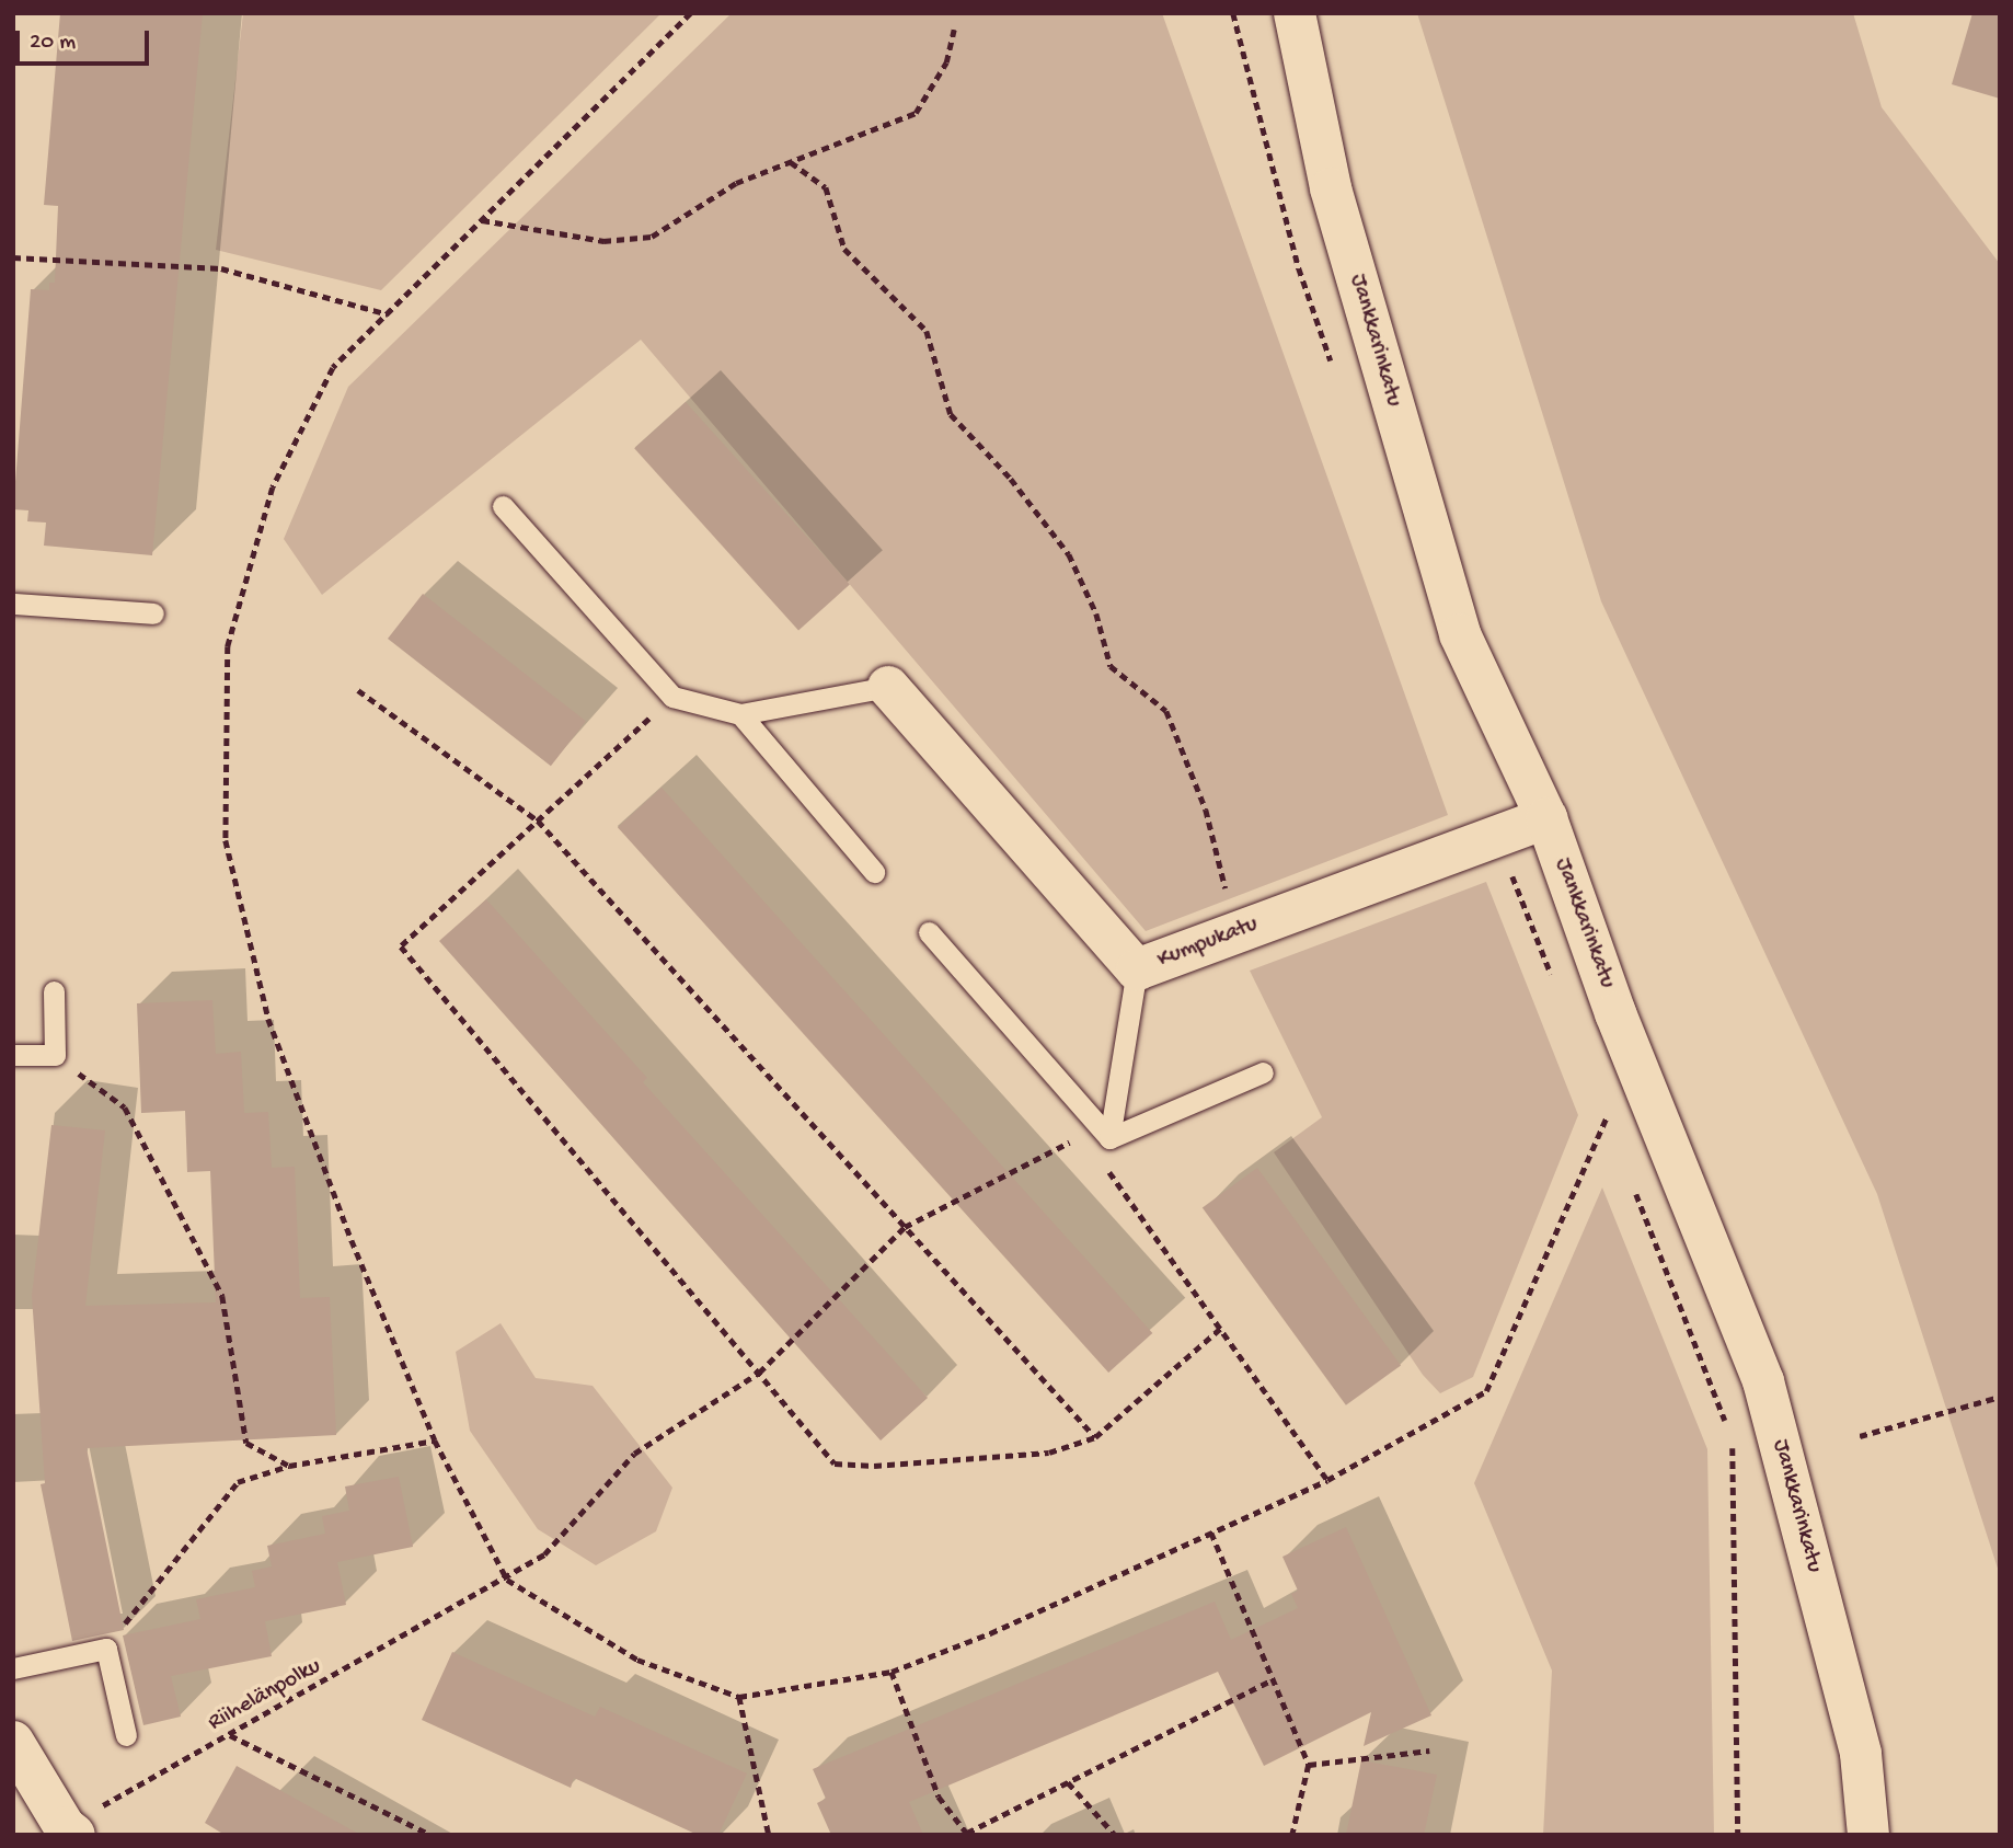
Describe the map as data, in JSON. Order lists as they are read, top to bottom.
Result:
{
  "streets": {
    "street": ["Jankkarinkatu", "Kumpukatu"],
    "path": ["Riihelänpolku"]
  },
  "crossings": [
    ["Jankkarinkatu", "Kumpukatu"]
  ],
  "scale_bar": "20 m"
}
